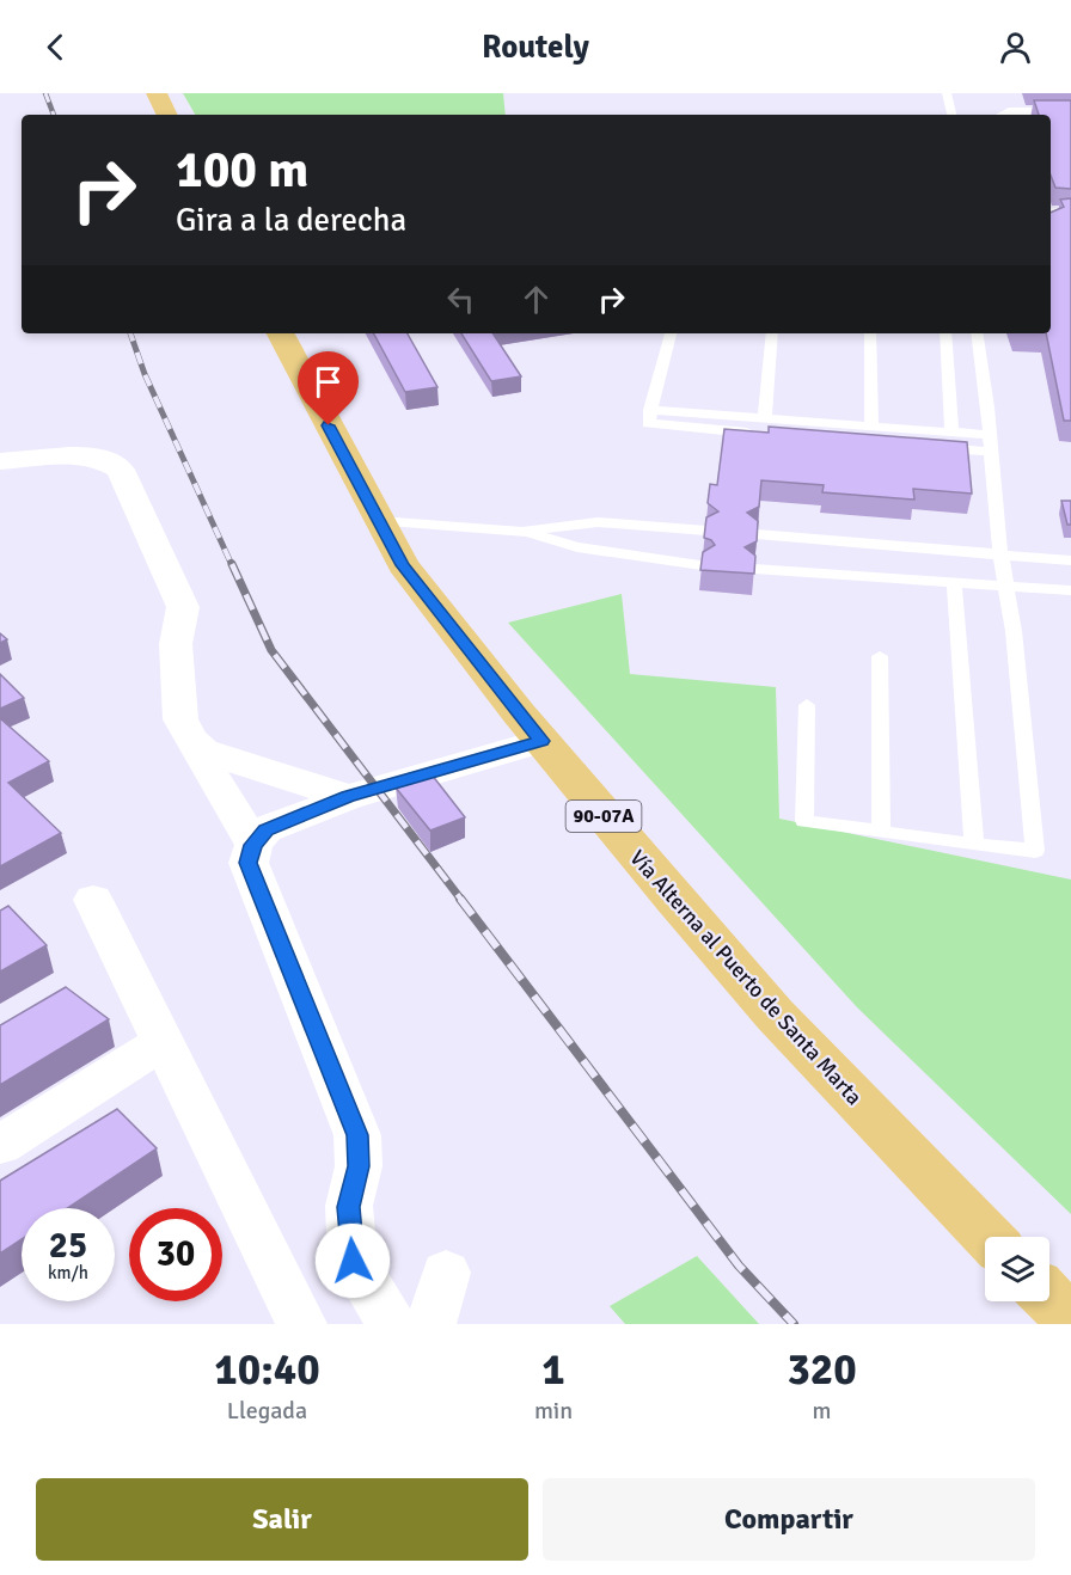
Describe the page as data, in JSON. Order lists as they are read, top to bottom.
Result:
{
  "streets": {
    "main road": ["90-07A", "Vía Alterna al Puerto de Santa Marta"]
  },
  "page": {
    "header": "Routely",
    "turn": ["100 m", "Gira a la derecha"],
    "speed": "25 km/h",
    "limit": "30",
    "eta": [
      "10:40",
      "Llegada",
      "1",
      "min",
      "320",
      "m"
    ],
    "buttons": ["Salir", "Compartir"]
  }
}
